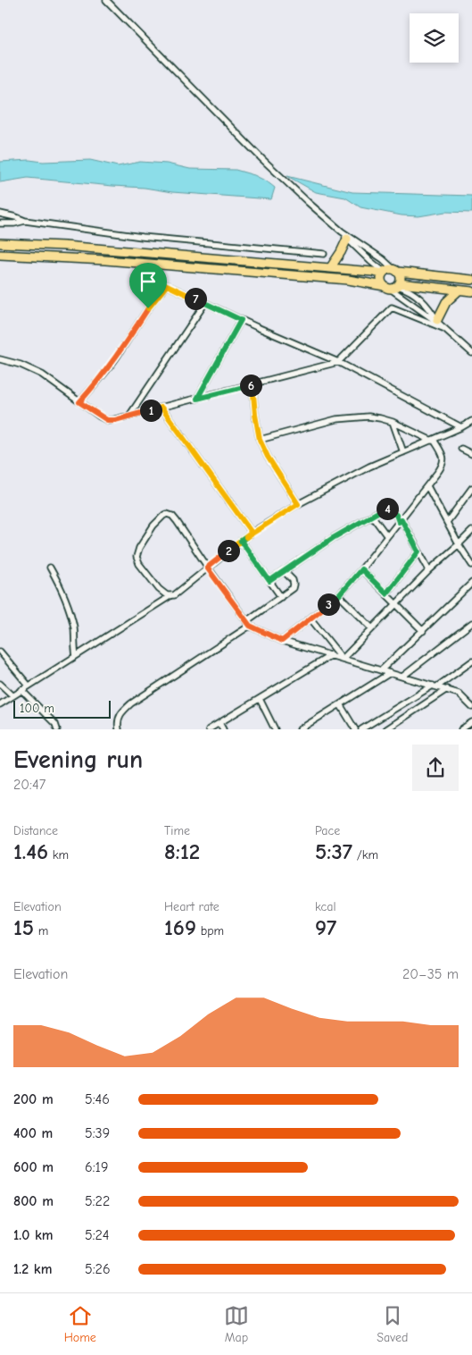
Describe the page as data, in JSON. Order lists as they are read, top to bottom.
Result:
{
  "scale_bar": "100 m",
  "page": {
    "pins": [
      "7",
      "6",
      "1",
      "4",
      "2",
      "3"
    ],
    "scale": "100 m",
    "heading": ["Evening run", "20:47"],
    "stats": [
      ["Distance", "1.46 km"],
      ["Time", "8:12"],
      ["Pace", "5:37 /km"],
      ["Elevation", "15 m"],
      ["Heart rate", "169 bpm"],
      ["kcal", "97"]
    ],
    "chart": ["Elevation", "20–35 m"],
    "list": [
      {
        "name": "200 m",
        "note": "5:46"
      },
      {
        "name": "400 m",
        "note": "5:39"
      },
      {
        "name": "600 m",
        "note": "6:19"
      },
      {
        "name": "800 m",
        "note": "5:22"
      },
      {
        "name": "1.0 km",
        "note": "5:24"
      },
      {
        "name": "1.2 km",
        "note": "5:26"
      }
    ],
    "tabs": ["Home", "Map", "Saved"]
  }
}
